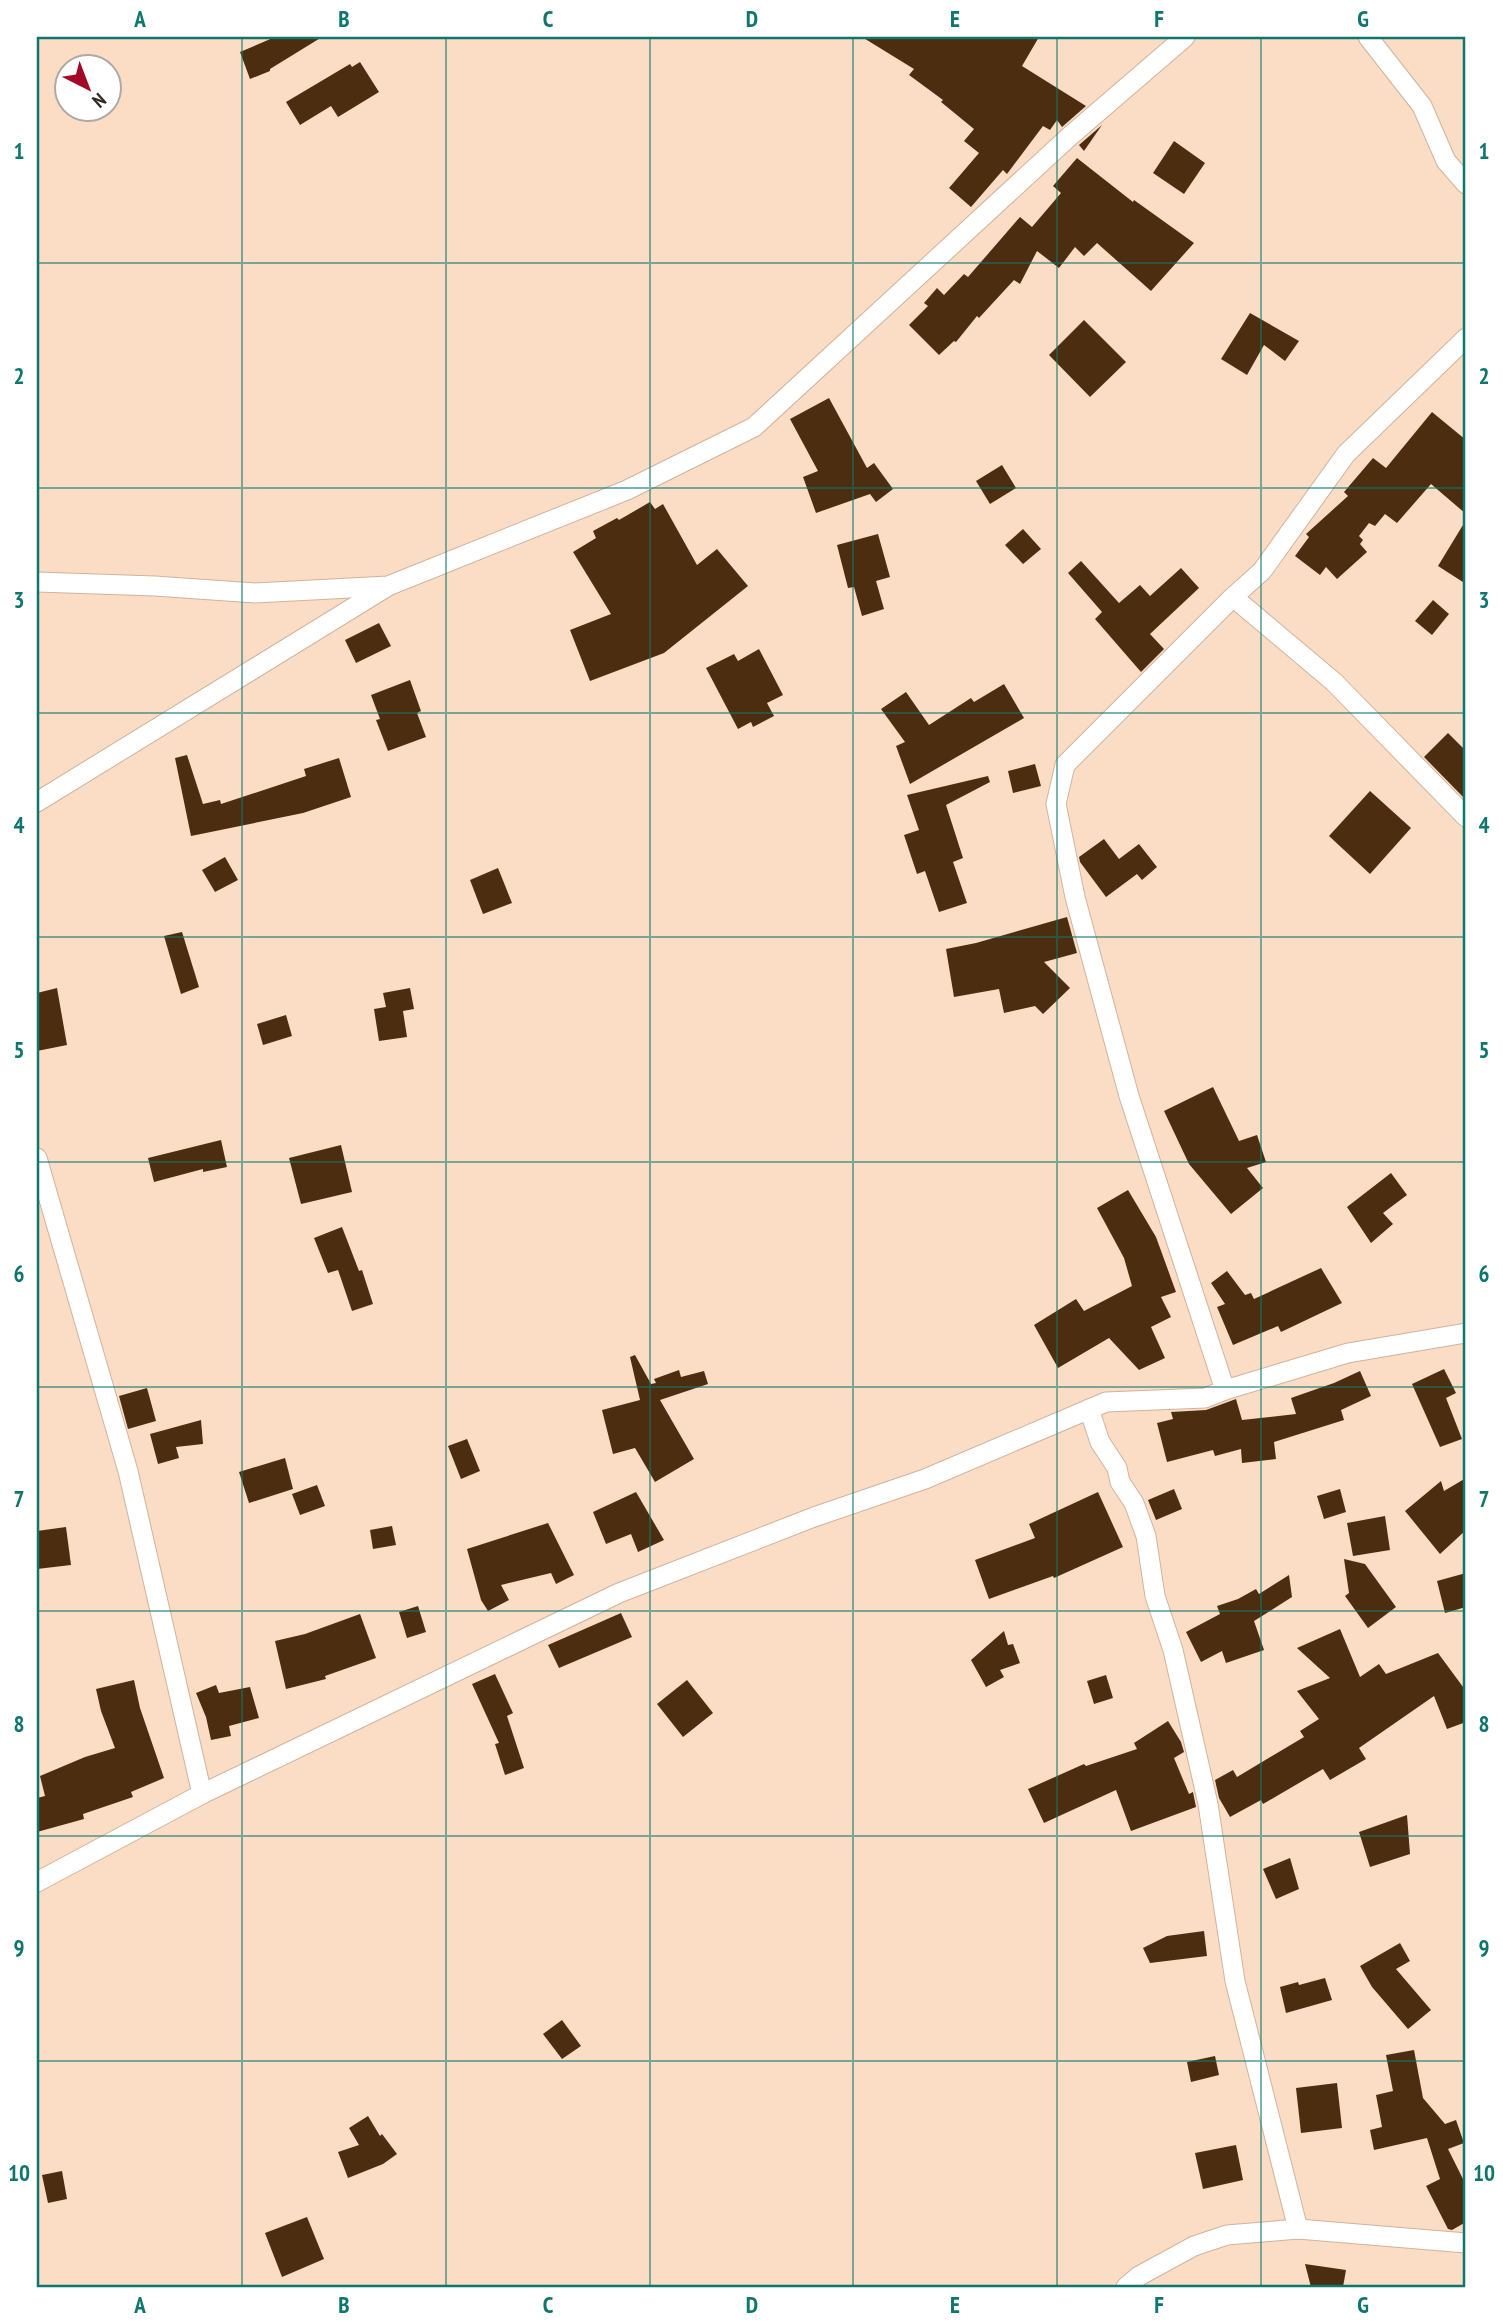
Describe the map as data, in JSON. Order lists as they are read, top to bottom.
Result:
{
  "north": "bottom right",
  "grid": {
    "columns": [
      "A",
      "B",
      "C",
      "D",
      "E",
      "F",
      "G"
    ],
    "rows": [
      "1",
      "2",
      "3",
      "4",
      "5",
      "6",
      "7",
      "8",
      "9",
      "10"
    ]
  }
}
